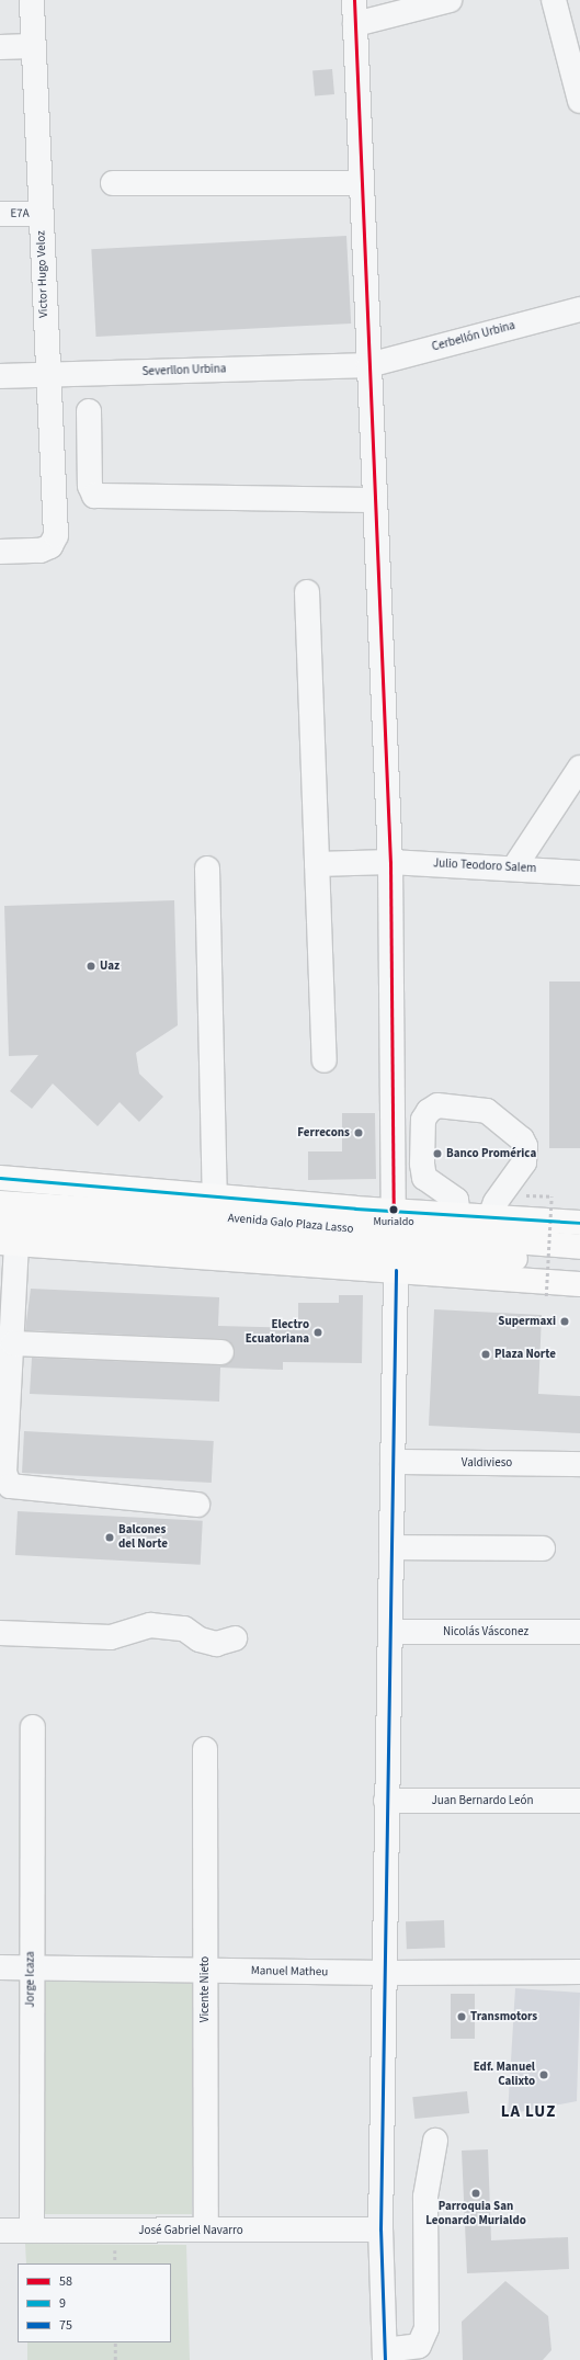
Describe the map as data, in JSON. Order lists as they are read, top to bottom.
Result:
{
  "streets": {
    "main road": ["Avenida Galo Plaza Lasso"],
    "street": [
      "E7A",
      "Victor Hugo Veloz",
      "Cerbellón Urbina",
      "Severllon Urbina",
      "Julio Teodoro Salem",
      "Valdivieso",
      "Nicolás Vásconez",
      "Juan Bernardo León",
      "Manuel Matheu",
      "Jorge Icaza",
      "Vicente Nieto",
      "José Gabriel Navarro"
    ]
  },
  "crossings": [
    ["E7A", "Victor Hugo Veloz"],
    ["Victor Hugo Veloz", "Severllon Urbina"],
    ["Cerbellón Urbina", "Severllon Urbina"],
    ["Manuel Matheu", "Jorge Icaza"],
    ["Manuel Matheu", "Vicente Nieto"],
    ["Jorge Icaza", "José Gabriel Navarro"],
    ["Vicente Nieto", "José Gabriel Navarro"]
  ],
  "districts": ["LA LUZ"],
  "places": [
    "Uaz",
    "Ferrecons",
    "Banco Promérica",
    "Murialdo",
    "Supermaxi",
    "Electro Ecuatoriana",
    "Plaza Norte",
    "Balcones del Norte",
    "Transmotors",
    "Edf. Manuel Calixto",
    "Parroquia San Leonardo Murialdo"
  ],
  "lines": ["transit line 58", "transit line 9", "transit line 75"],
  "legend": ["58", "9", "75"]
}
